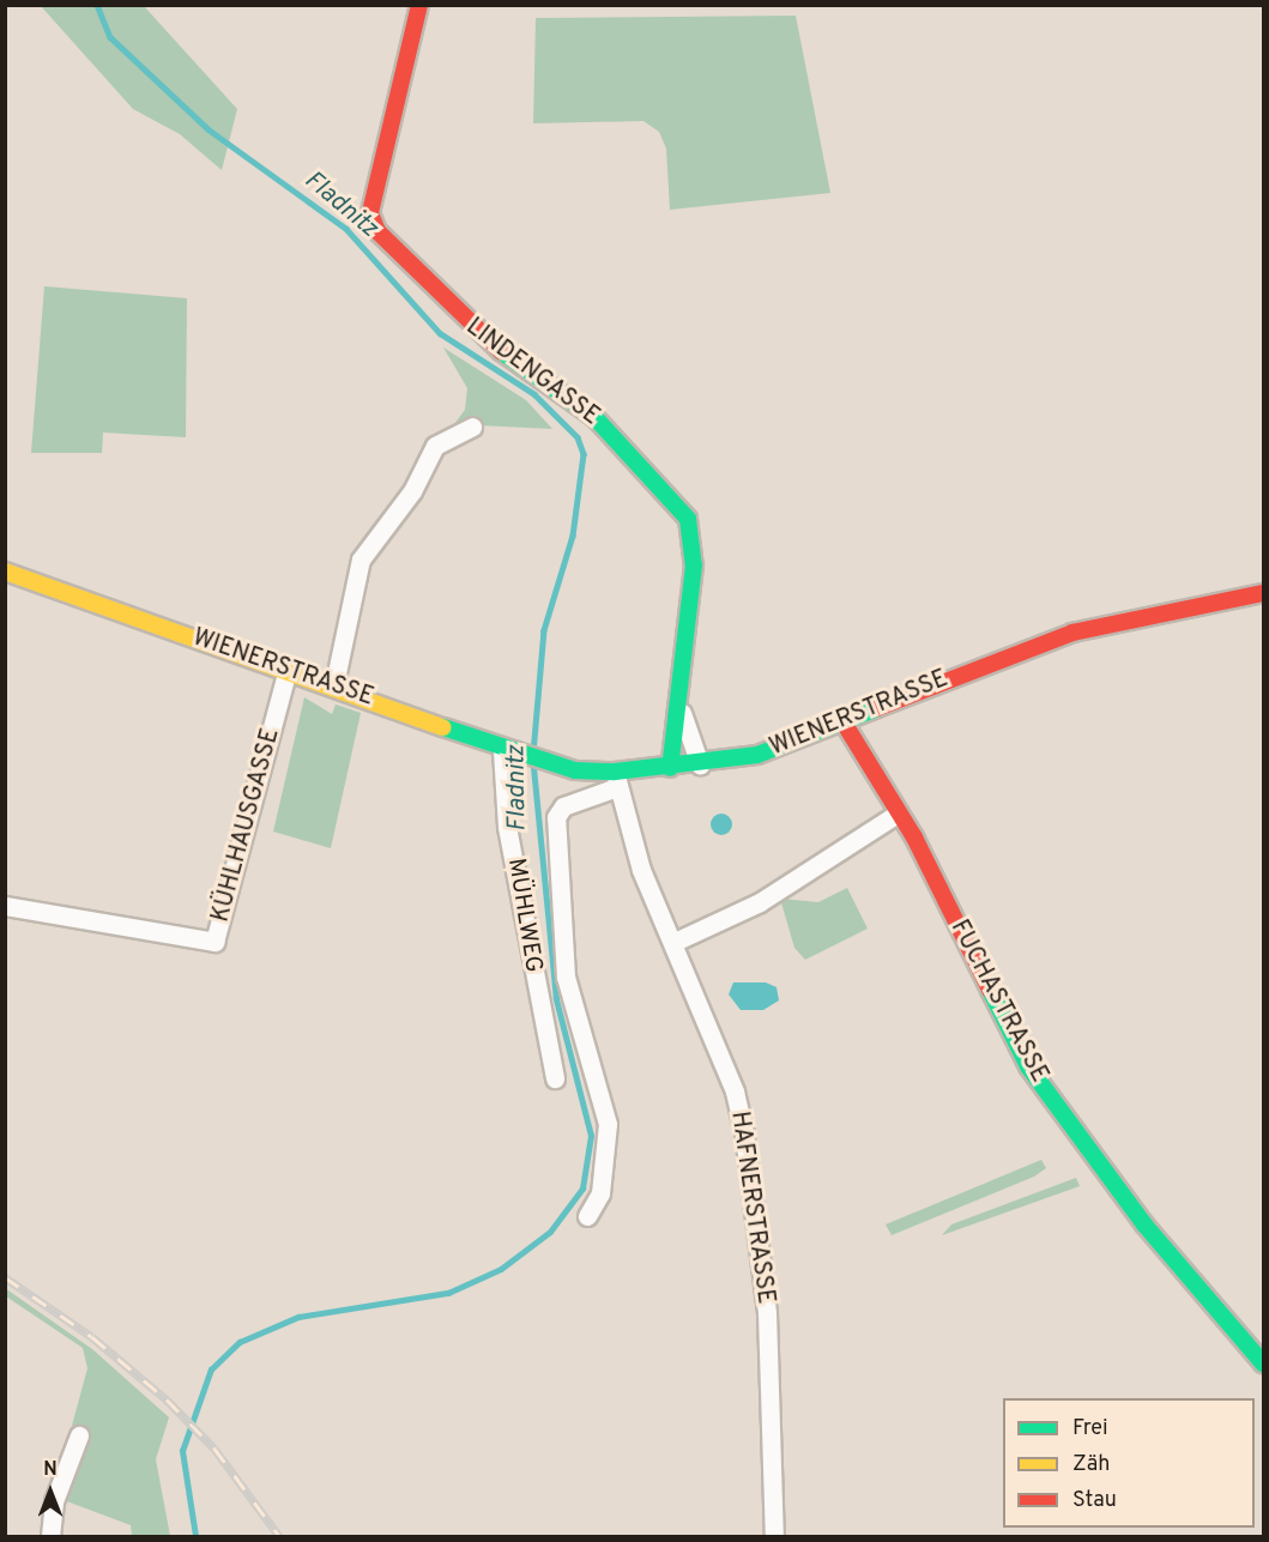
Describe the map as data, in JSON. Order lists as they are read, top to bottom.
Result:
{
  "streets": {
    "street": [
      "LINDENGASSE",
      "WIENERSTRASSE",
      "KÜHLHAUSGASSE",
      "MÜHLWEG",
      "FUCHASTRASSE",
      "HAFNERSTRASSE"
    ]
  },
  "crossings": [
    ["LINDENGASSE", "WIENERSTRASSE"],
    ["WIENERSTRASSE", "KÜHLHAUSGASSE"],
    ["WIENERSTRASSE", "MÜHLWEG"],
    ["WIENERSTRASSE", "FUCHASTRASSE"],
    ["WIENERSTRASSE", "HAFNERSTRASSE"]
  ],
  "water": ["Fladnitz"],
  "legend": ["Frei", "Zäh", "Stau"],
  "north": "top"
}
